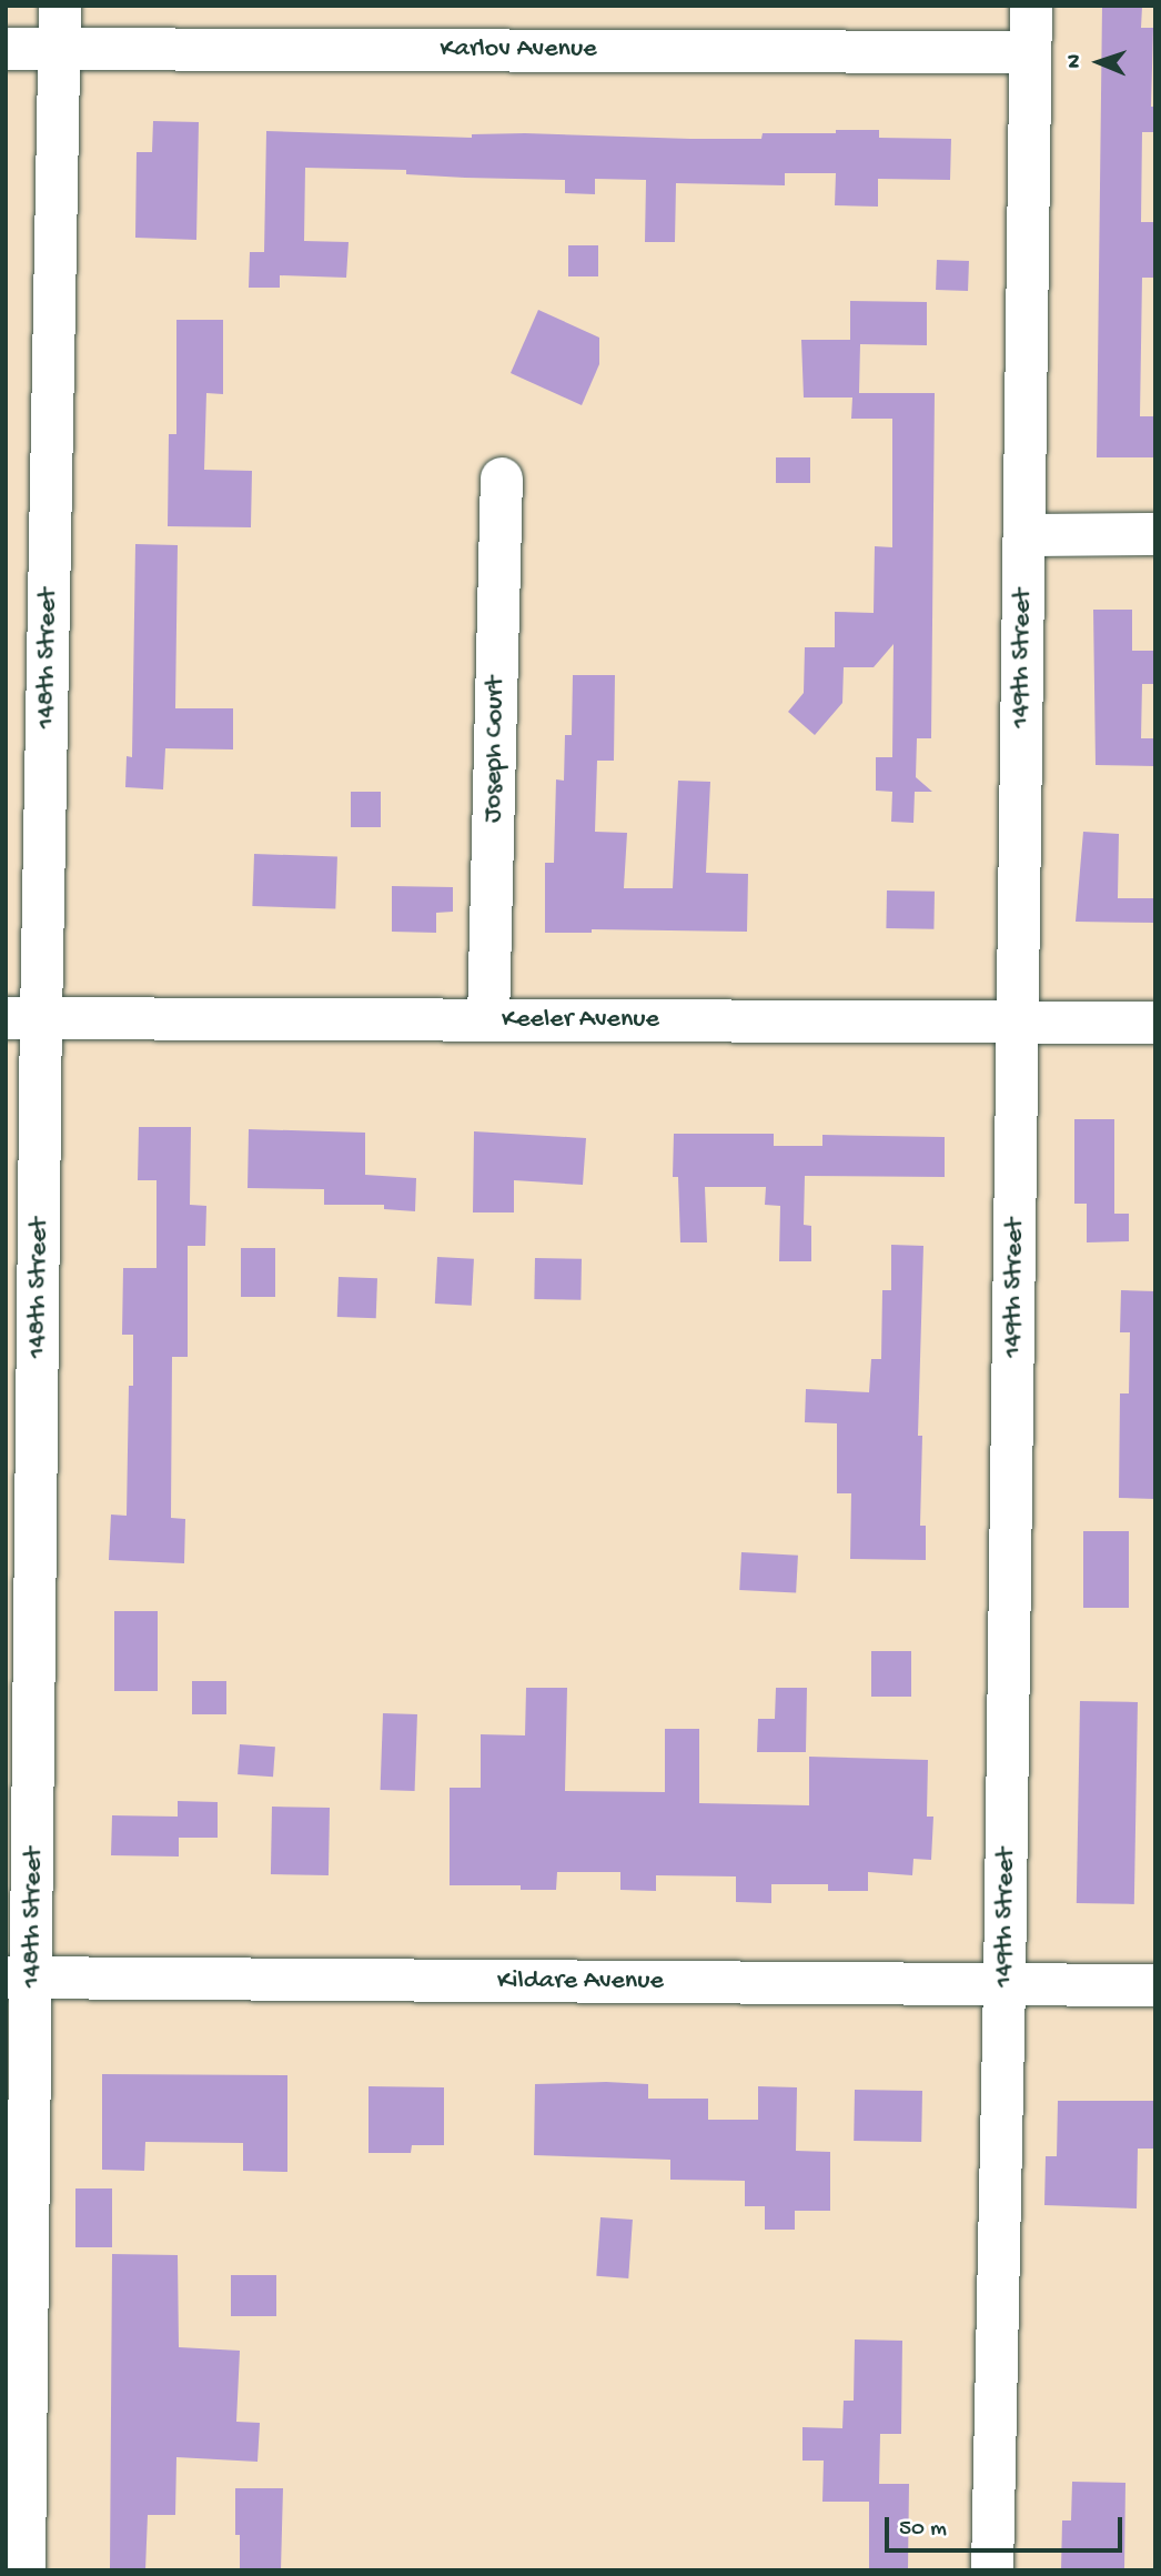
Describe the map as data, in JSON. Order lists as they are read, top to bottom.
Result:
{
  "streets": {
    "street": [
      "Karlov Avenue",
      "148th Street",
      "149th Street",
      "Joseph Court",
      "Keeler Avenue",
      "Kildare Avenue"
    ]
  },
  "crossings": [
    ["Karlov Avenue", "148th Street"],
    ["Karlov Avenue", "149th Street"],
    ["148th Street", "Keeler Avenue"],
    ["148th Street", "Kildare Avenue"],
    ["149th Street", "Keeler Avenue"],
    ["149th Street", "Kildare Avenue"],
    ["Joseph Court", "Keeler Avenue"]
  ],
  "scale_bar": "50 m",
  "north": "left"
}
